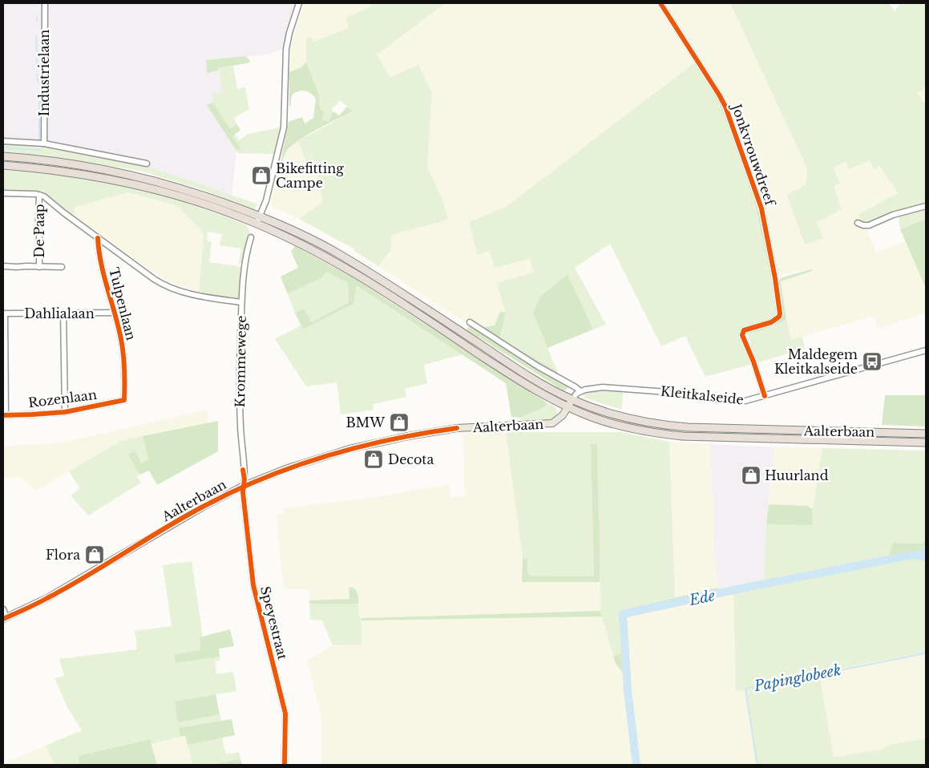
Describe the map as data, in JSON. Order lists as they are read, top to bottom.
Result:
{
  "streets": {
    "highway": ["Aalterbaan"],
    "street": [
      "Industrielaan",
      "Jonkvrouwdreef",
      "De Paap",
      "Tulpenlaan",
      "Dahlialaan",
      "Krommewege",
      "Kleitkalseide",
      "Rozenlaan",
      "Speyestraat"
    ]
  },
  "crossings": [
    ["Jonkvrouwdreef", "Kleitkalseide"],
    ["Tulpenlaan", "Dahlialaan"],
    ["Tulpenlaan", "Rozenlaan"],
    ["Dahlialaan", "Rozenlaan"],
    ["Krommewege", "Aalterbaan"],
    ["Krommewege", "Speyestraat"],
    ["Aalterbaan", "Speyestraat"]
  ],
  "water": ["Ede", "Papinglobeek"],
  "places": {
    "shop": [
      "Bikefitting Campe",
      "BMW",
      "Decota",
      "Huurland",
      "Flora"
    ],
    "bus stop": ["Maldegem Kleitkalseide"]
  }
}
